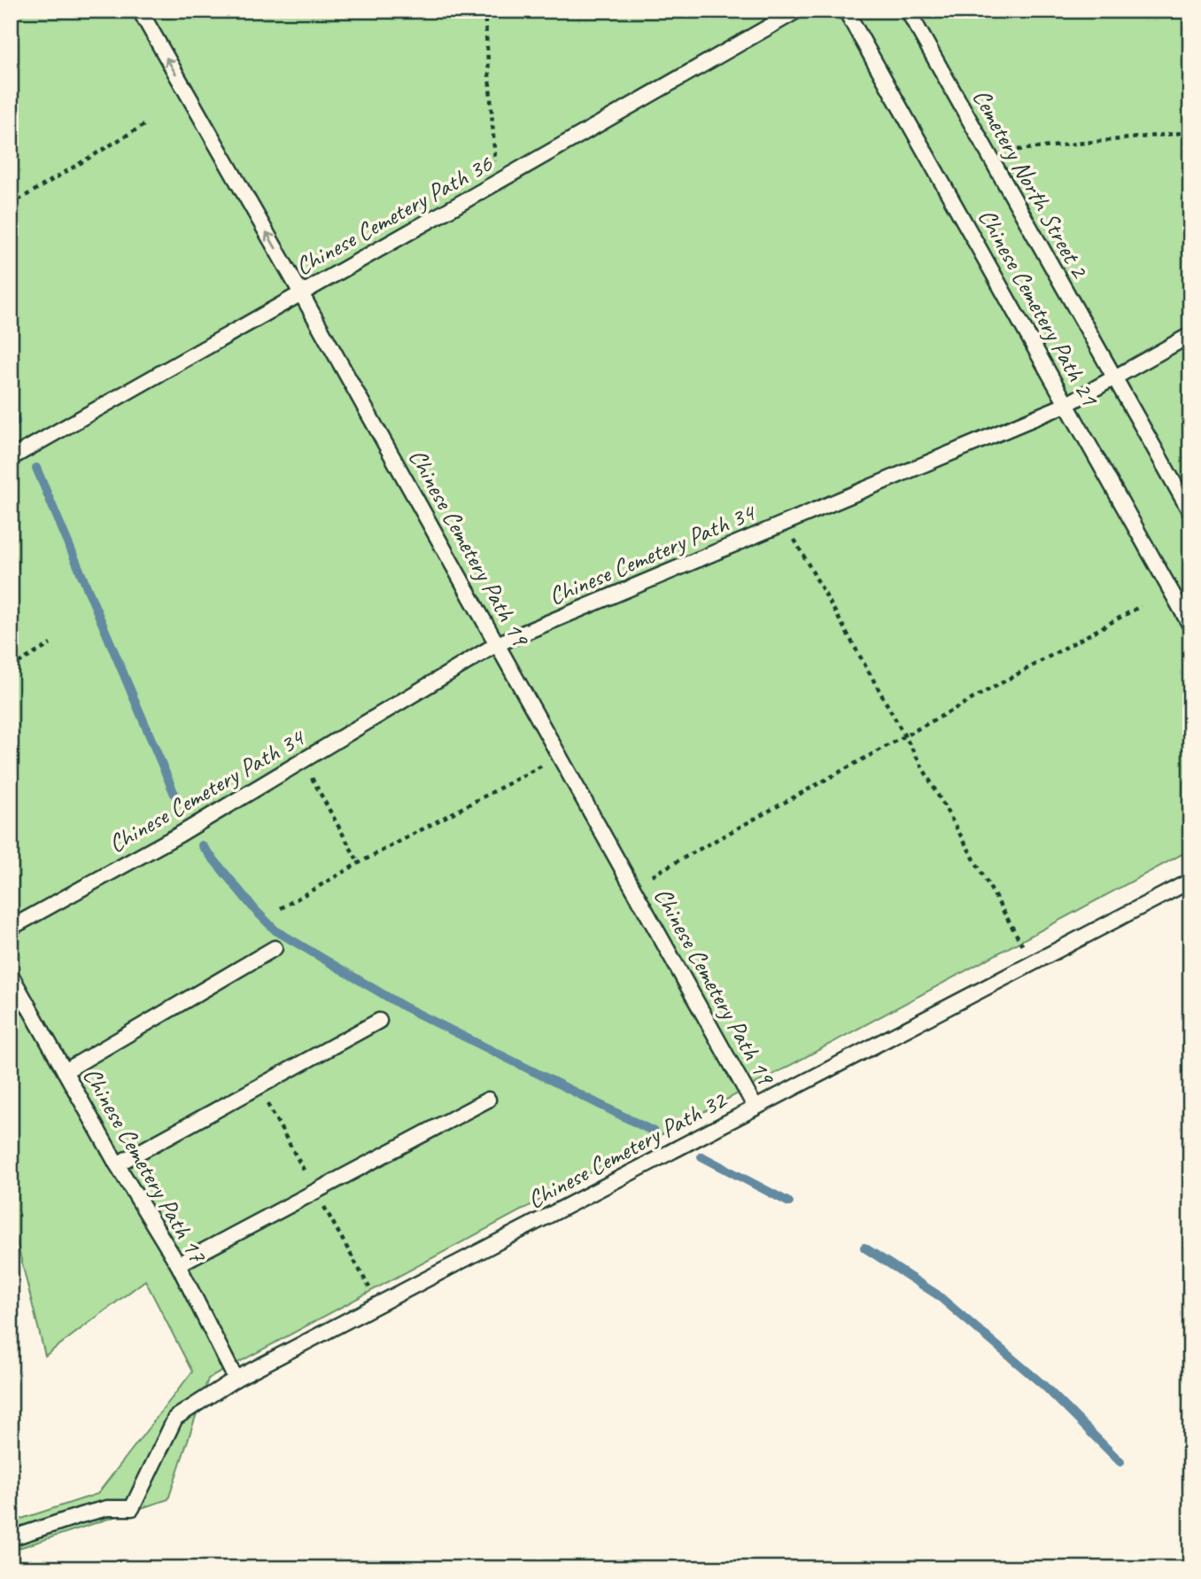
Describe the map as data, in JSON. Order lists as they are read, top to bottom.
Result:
{
  "streets": {
    "lane": [
      "Cemetery North Street 2",
      "Chinese Cemetery Path 36",
      "Chinese Cemetery Path 21",
      "Chinese Cemetery Path 19",
      "Chinese Cemetery Path 34",
      "Chinese Cemetery Path 32",
      "Chinese Cemetery Path 17"
    ]
  },
  "crossings": [
    ["Cemetery North Street 2", "Chinese Cemetery Path 34"],
    ["Chinese Cemetery Path 36", "Chinese Cemetery Path 19"],
    ["Chinese Cemetery Path 21", "Chinese Cemetery Path 34"],
    ["Chinese Cemetery Path 19", "Chinese Cemetery Path 34"],
    ["Chinese Cemetery Path 19", "Chinese Cemetery Path 32"],
    ["Chinese Cemetery Path 32", "Chinese Cemetery Path 17"]
  ]
}
